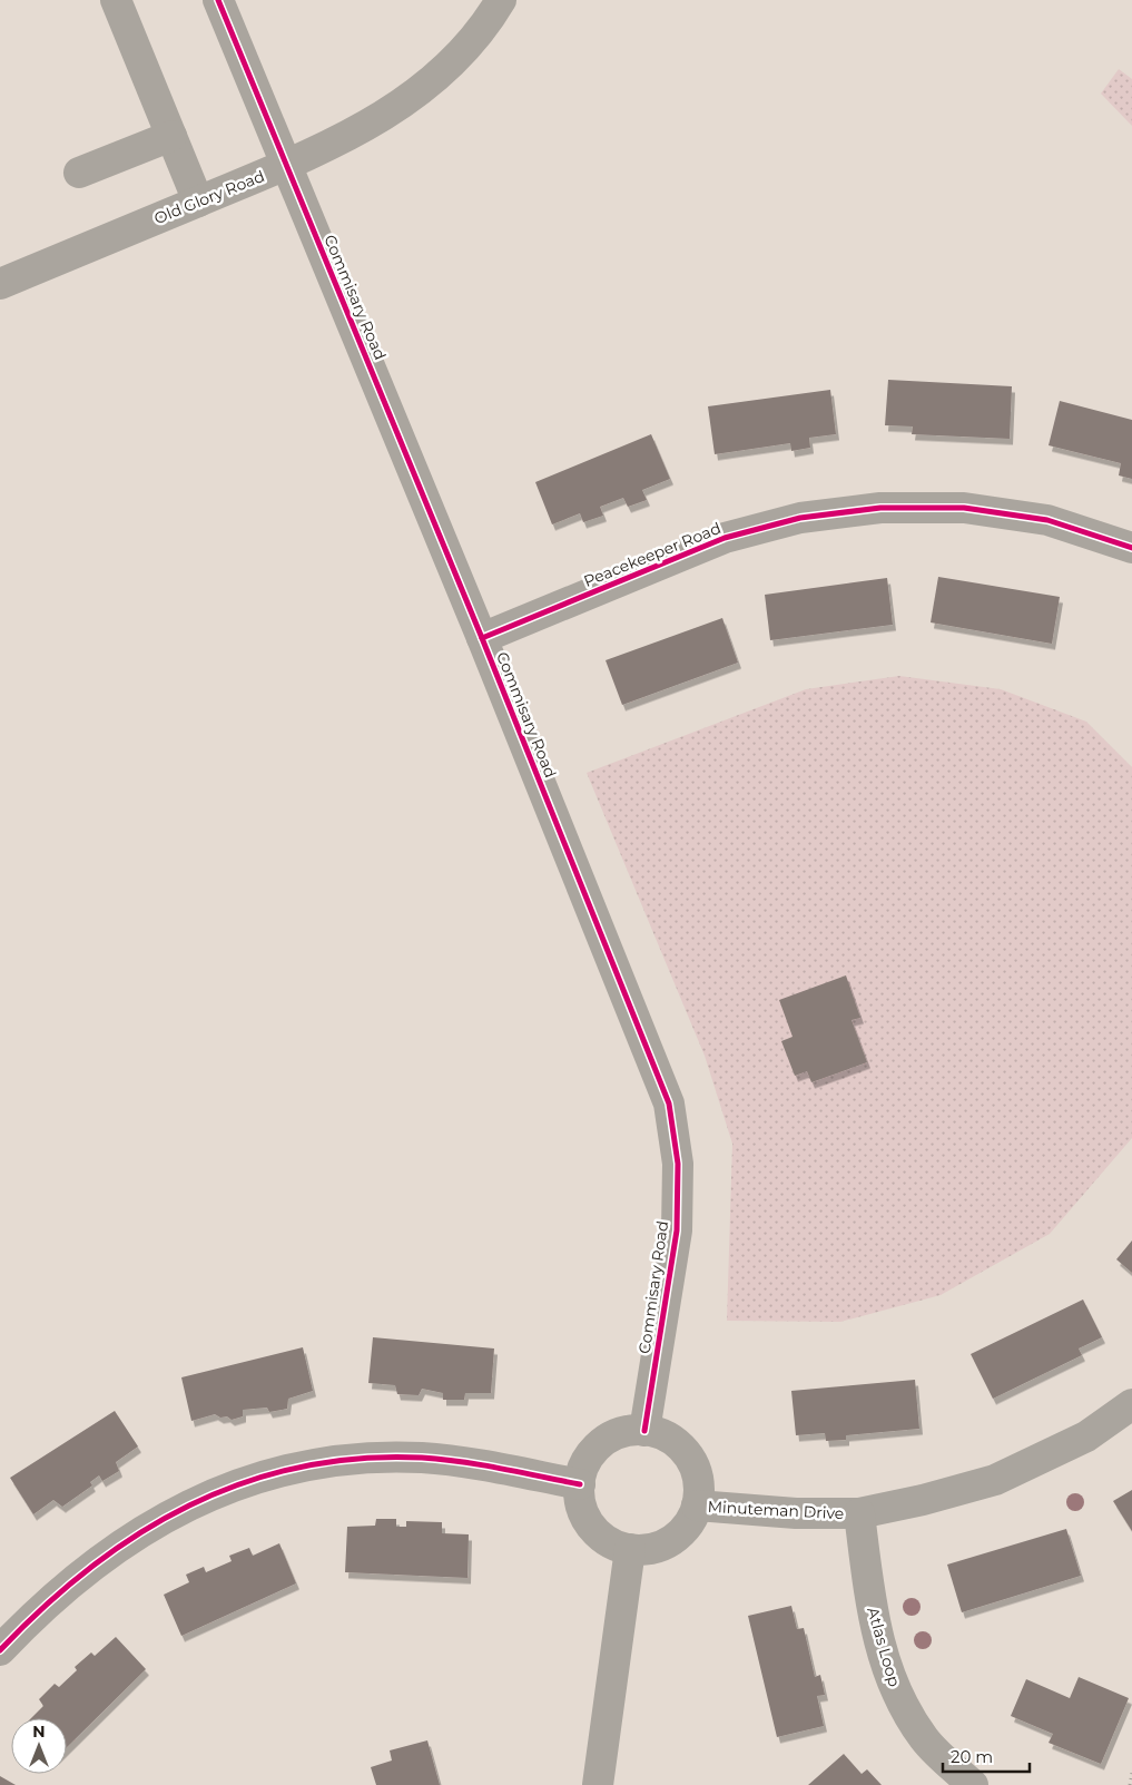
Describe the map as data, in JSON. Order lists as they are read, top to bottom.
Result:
{
  "streets": {
    "street": [
      "Old Glory Road",
      "Commisary Road",
      "Peacekeeper Road",
      "Minuteman Drive",
      "Atlas Loop"
    ]
  },
  "crossings": [
    ["Old Glory Road", "Commisary Road"],
    ["Commisary Road", "Peacekeeper Road"],
    ["Commisary Road", "Minuteman Drive"],
    ["Minuteman Drive", "Atlas Loop"]
  ],
  "scale_bar": "20 m",
  "north": "top"
}
